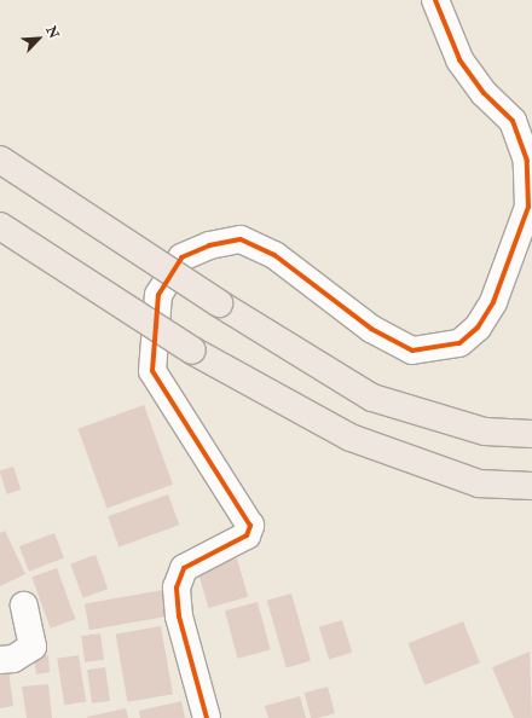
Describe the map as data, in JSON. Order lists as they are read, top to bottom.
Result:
{
  "north": "top right"
}
